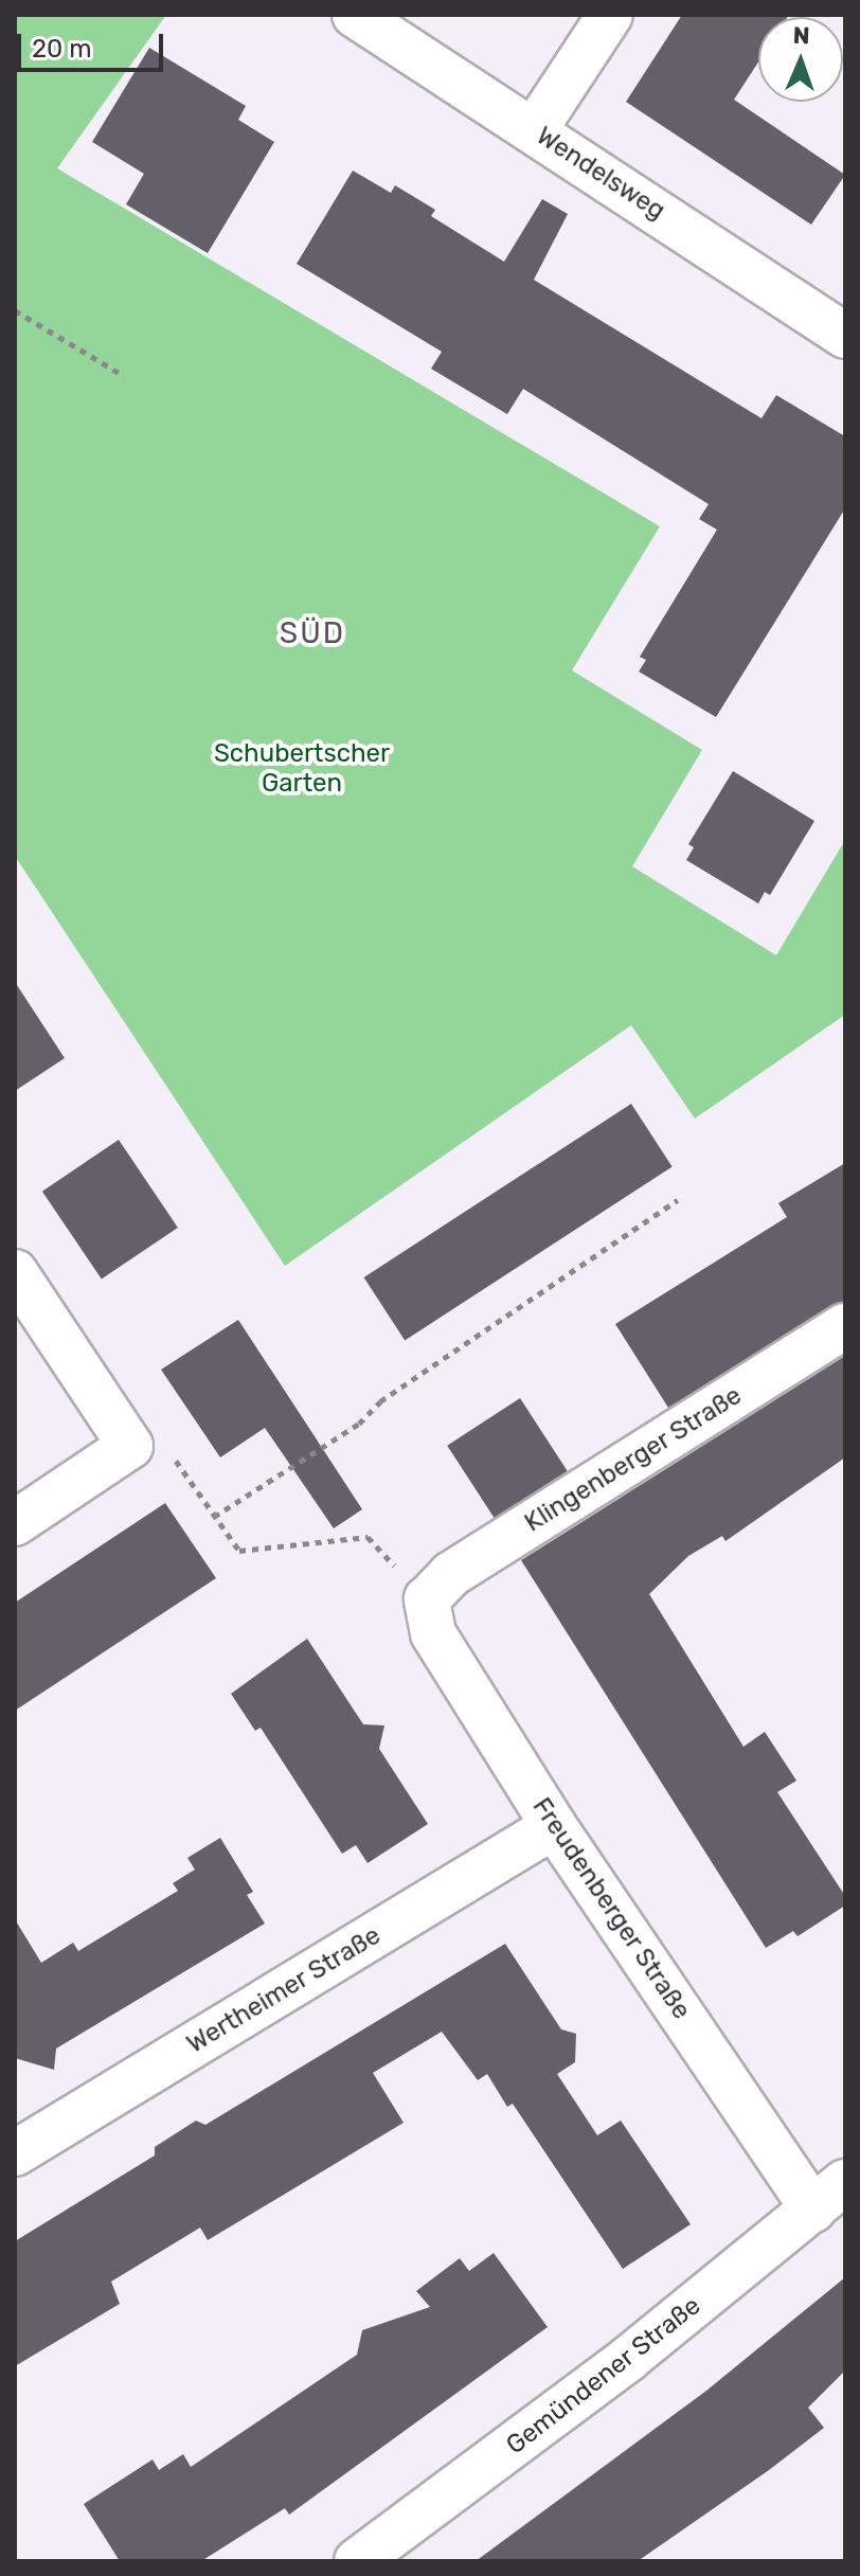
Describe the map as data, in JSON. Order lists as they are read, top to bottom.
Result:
{
  "streets": {
    "street": [
      "Wendelsweg",
      "Klingenberger Straße",
      "Freudenberger Straße",
      "Wertheimer Straße",
      "Gemündener Straße"
    ]
  },
  "crossings": [
    ["Klingenberger Straße", "Freudenberger Straße"],
    ["Freudenberger Straße", "Wertheimer Straße"],
    ["Freudenberger Straße", "Gemündener Straße"]
  ],
  "districts": ["SÜD"],
  "parks": ["Schubertscher Garten"],
  "scale_bar": "20 m",
  "north": "top"
}
